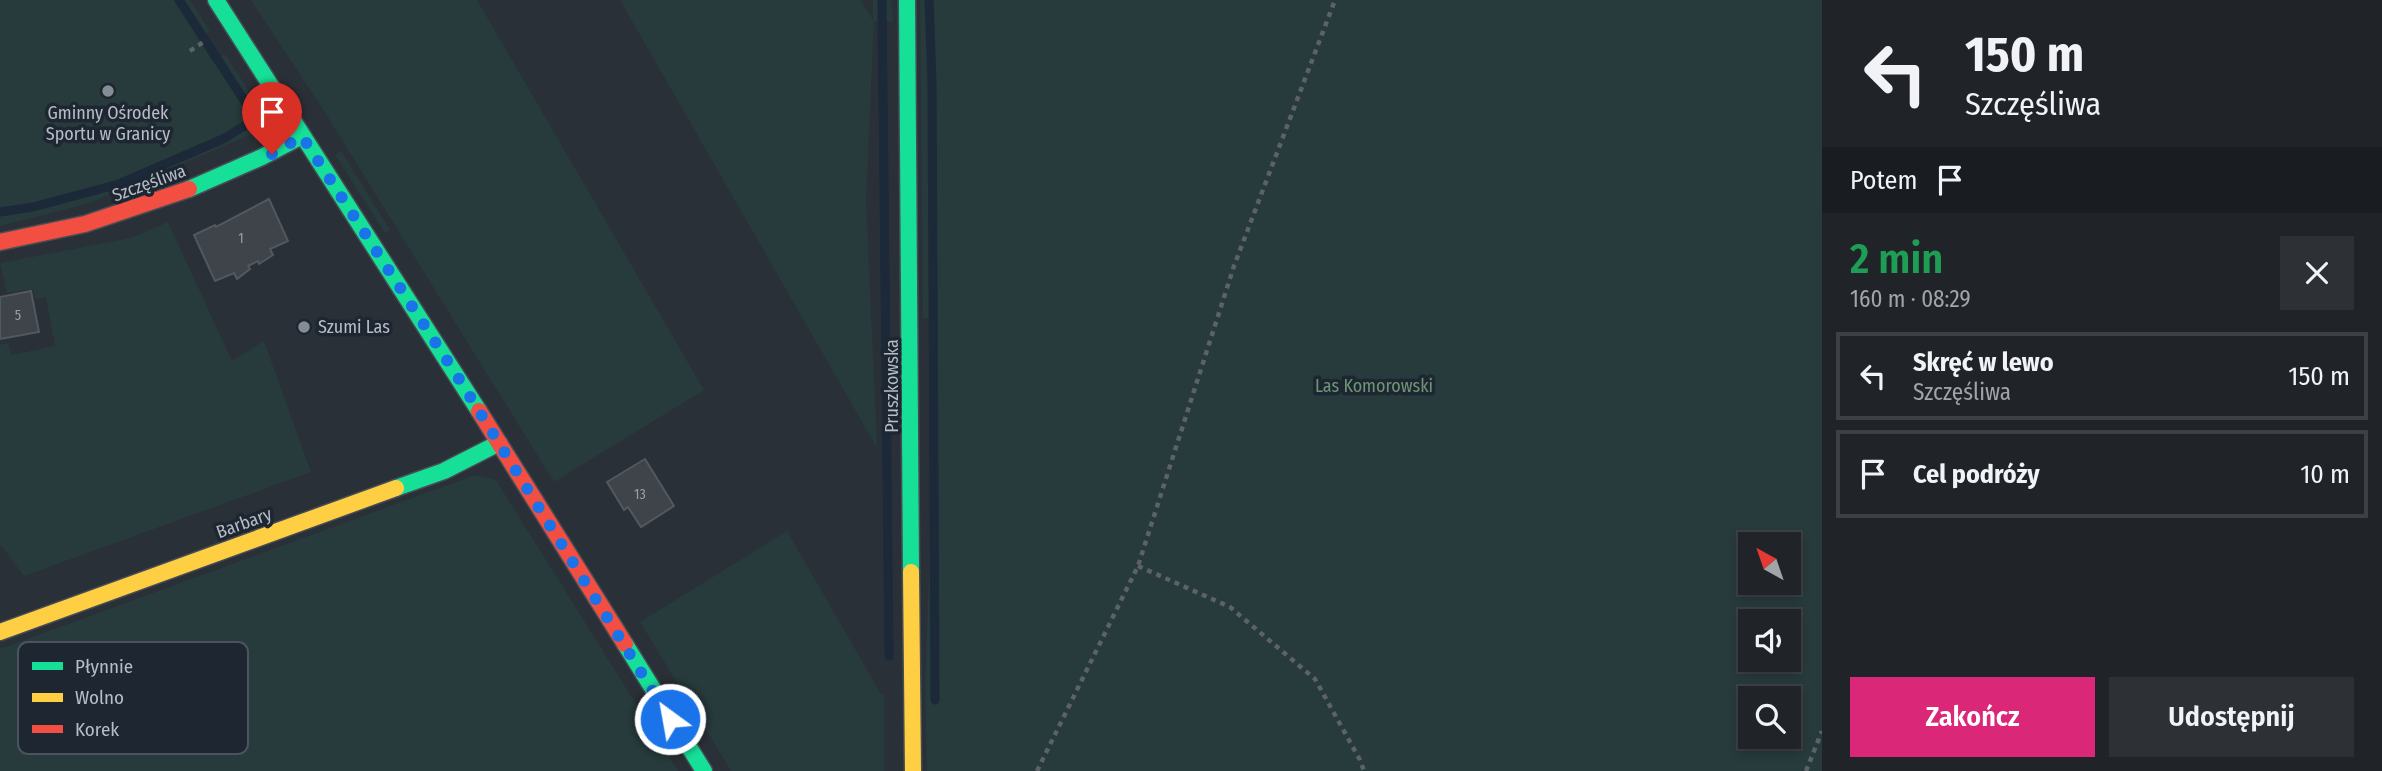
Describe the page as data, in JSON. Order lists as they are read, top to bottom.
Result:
{
  "streets": {
    "street": ["Szczęśliwa", "Pruszkowska", "Barbary"]
  },
  "parks": ["Las Komorowski"],
  "places": ["Gminny Ośrodek Sportu w Granicy", "Szumi Las"],
  "house_numbers": ["1", "5", "13"],
  "legend": ["Płynnie", "Wolno", "Korek"],
  "north": "top left",
  "page": {
    "turn": ["150 m", "Szczęśliwa"],
    "then": "Potem",
    "heading": ["2 min", "160 m · 08:29"],
    "list": [
      {
        "name": "Skręć w lewo",
        "note": "Szczęśliwa",
        "value": "150 m"
      },
      {
        "name": "Cel podróży",
        "value": "10 m"
      }
    ],
    "buttons": ["Zakończ", "Udostępnij"]
  }
}
